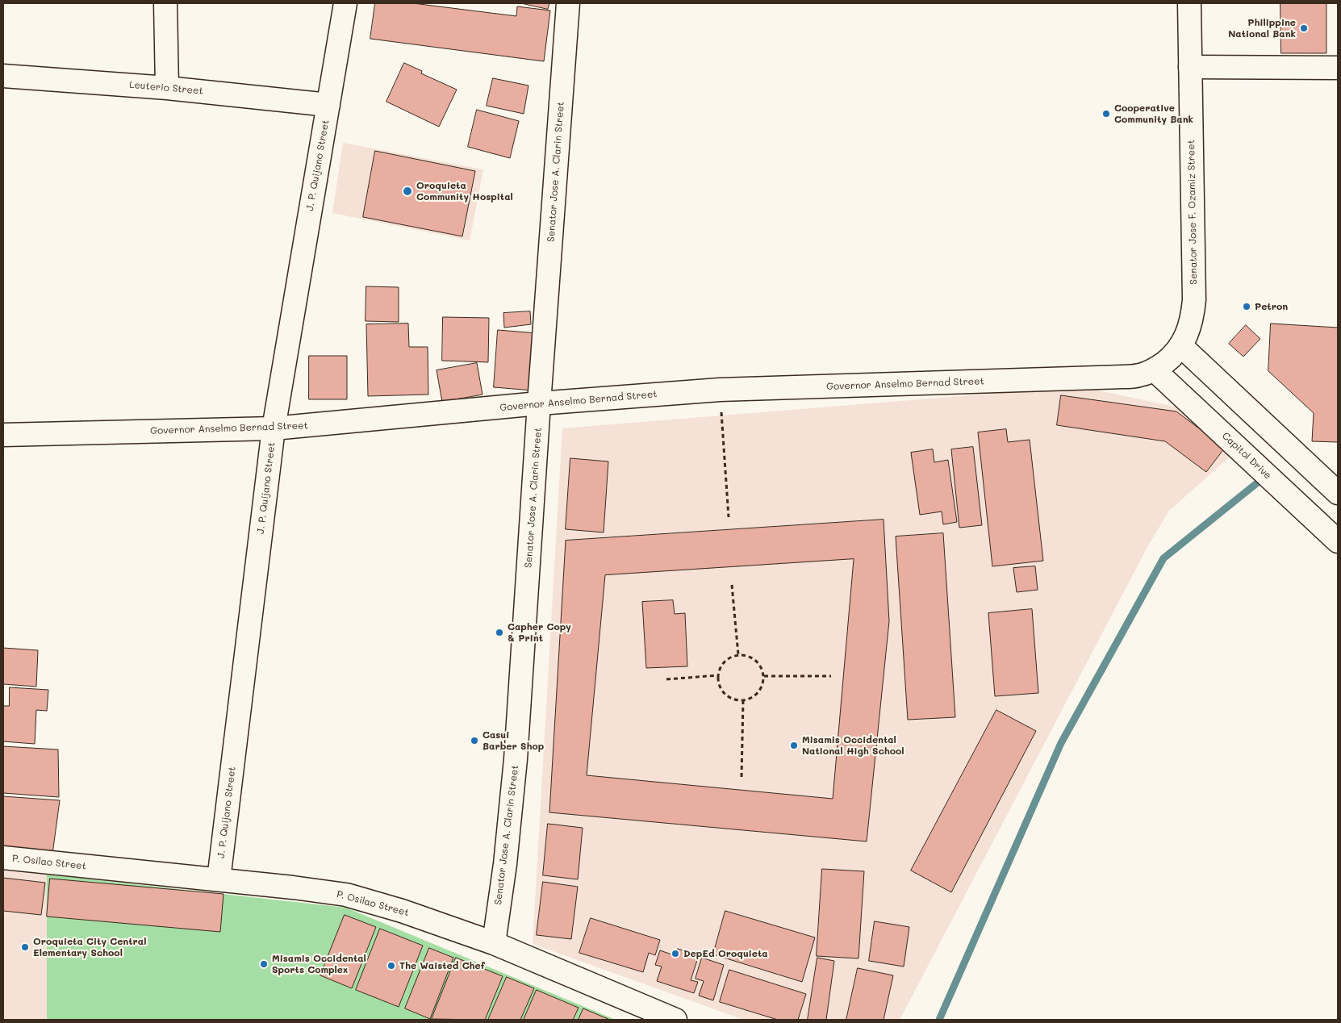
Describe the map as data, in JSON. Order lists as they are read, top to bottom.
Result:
{
  "streets": {
    "street": [
      "Leuterio Street",
      "J. P. Quijano Street",
      "Senator Jose A. Clarin Street",
      "Senator Jose F. Ozamiz Street",
      "Governor Anselmo Bernad Street",
      "Capitol Drive",
      "P. Osilao Street"
    ]
  },
  "crossings": [
    ["Leuterio Street", "J. P. Quijano Street"],
    ["J. P. Quijano Street", "Governor Anselmo Bernad Street"],
    ["J. P. Quijano Street", "P. Osilao Street"],
    ["Senator Jose A. Clarin Street", "Governor Anselmo Bernad Street"],
    ["Senator Jose A. Clarin Street", "P. Osilao Street"],
    ["Senator Jose F. Ozamiz Street", "Governor Anselmo Bernad Street"],
    ["Senator Jose F. Ozamiz Street", "Capitol Drive"],
    ["Governor Anselmo Bernad Street", "Capitol Drive"]
  ],
  "places": [
    "Philippine National Bank",
    "Cooperative Community Bank",
    "Oroquieta Community Hospital",
    "Petron",
    "Capher Copy & Print",
    "Casui Barber Shop",
    "Misamis Occidental National High School",
    "Oroquieta City Central Elementary School",
    "DepEd Oroquieta",
    "Misamis Occidental Sports Complex",
    "The Waisted Chef"
  ]
}
